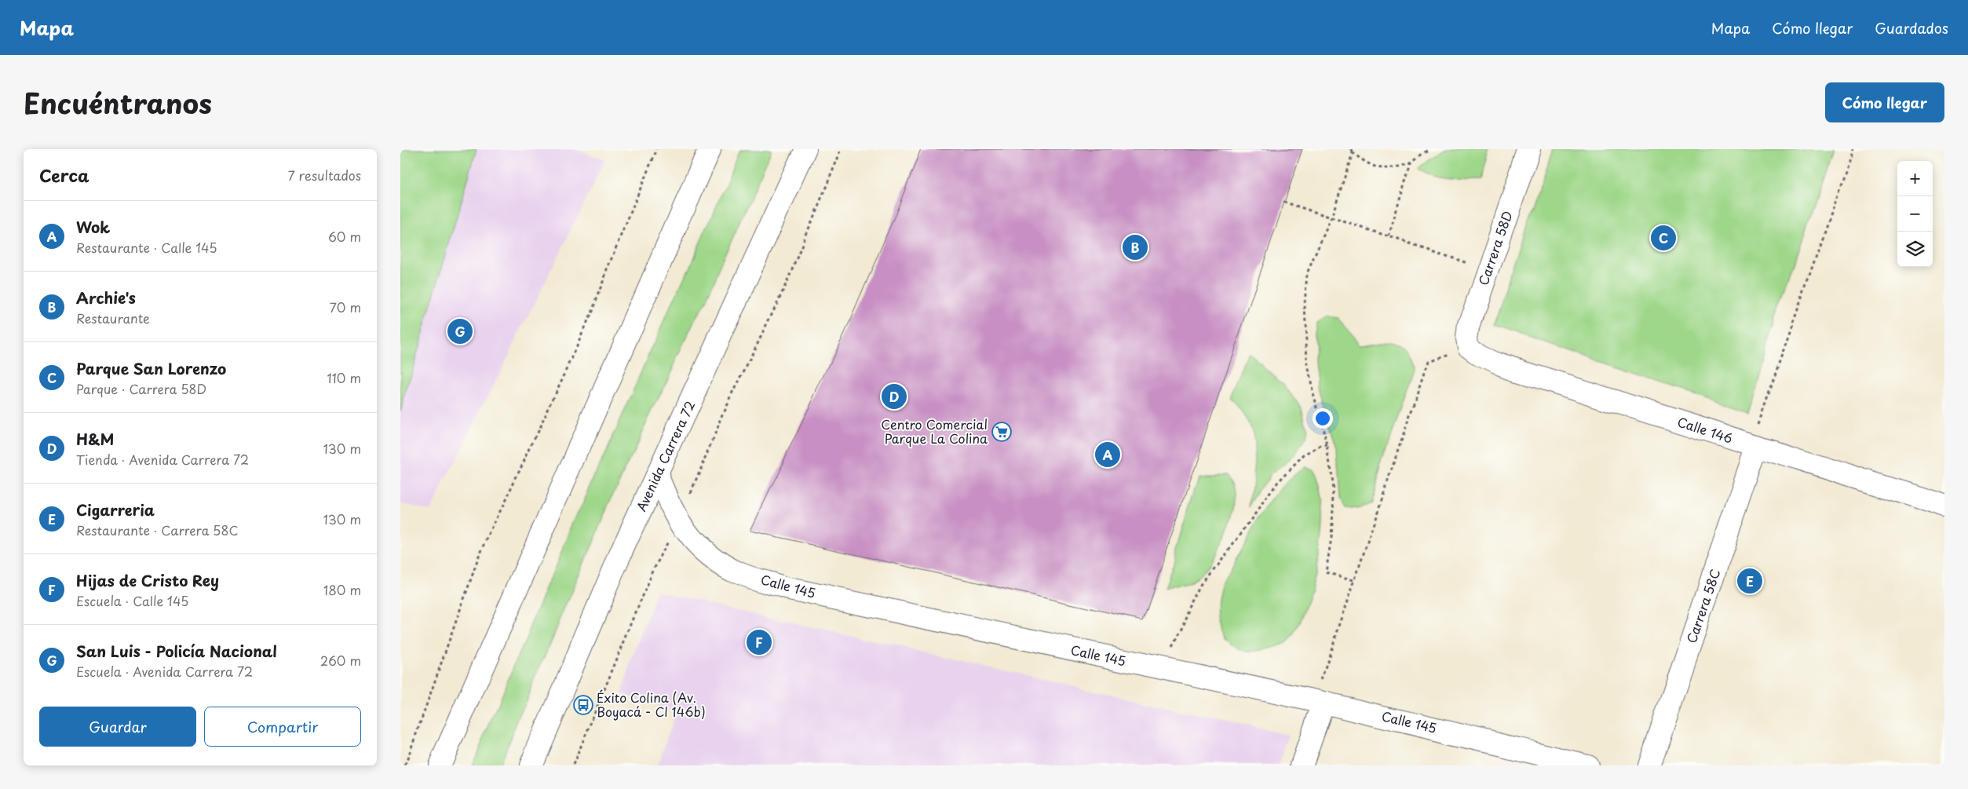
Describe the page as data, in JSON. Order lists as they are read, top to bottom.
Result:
{
  "streets": {
    "main road": [
      "Carrera 58D",
      "Calle 146",
      "Avenida Carrera 72",
      "Calle 145",
      "Carrera 58C"
    ]
  },
  "crossings": [
    ["Carrera 58D", "Calle 146"],
    ["Calle 146", "Carrera 58C"],
    ["Avenida Carrera 72", "Calle 145"]
  ],
  "places": {
    "supermarket": ["Centro Comercial Parque La Colina"],
    "bus stop": ["Éxito Colina (Av. Boyacá - Cl 146b)"]
  },
  "page": {
    "header": "Mapa",
    "nav": ["Mapa", "Cómo llegar", "Guardados"],
    "title": "Encuéntranos",
    "buttons": [
      "Cómo llegar",
      ["Guardar", "Compartir"]
    ],
    "heading": ["Cerca", "7 resultados"],
    "map_buttons": ["+", "−"],
    "list": [
      {
        "mark": "A",
        "name": "Wok",
        "note": "Restaurante · Calle 145",
        "value": "60 m"
      },
      {
        "mark": "B",
        "name": "Archie's",
        "note": "Restaurante",
        "value": "70 m"
      },
      {
        "mark": "C",
        "name": "Parque San Lorenzo",
        "note": "Parque · Carrera 58D",
        "value": "110 m"
      },
      {
        "mark": "D",
        "name": "H&M",
        "note": "Tienda · Avenida Carrera 72",
        "value": "130 m"
      },
      {
        "mark": "E",
        "name": "Cigarreria",
        "note": "Restaurante · Carrera 58C",
        "value": "130 m"
      },
      {
        "mark": "F",
        "name": "Hijas de Cristo Rey",
        "note": "Escuela · Calle 145",
        "value": "180 m"
      },
      {
        "mark": "G",
        "name": "San Luis - Policía Nacional",
        "note": "Escuela · Avenida Carrera 72",
        "value": "260 m"
      }
    ],
    "pins": [
      "C",
      "B",
      "G",
      "D",
      "A",
      "E",
      "F"
    ]
  }
}
